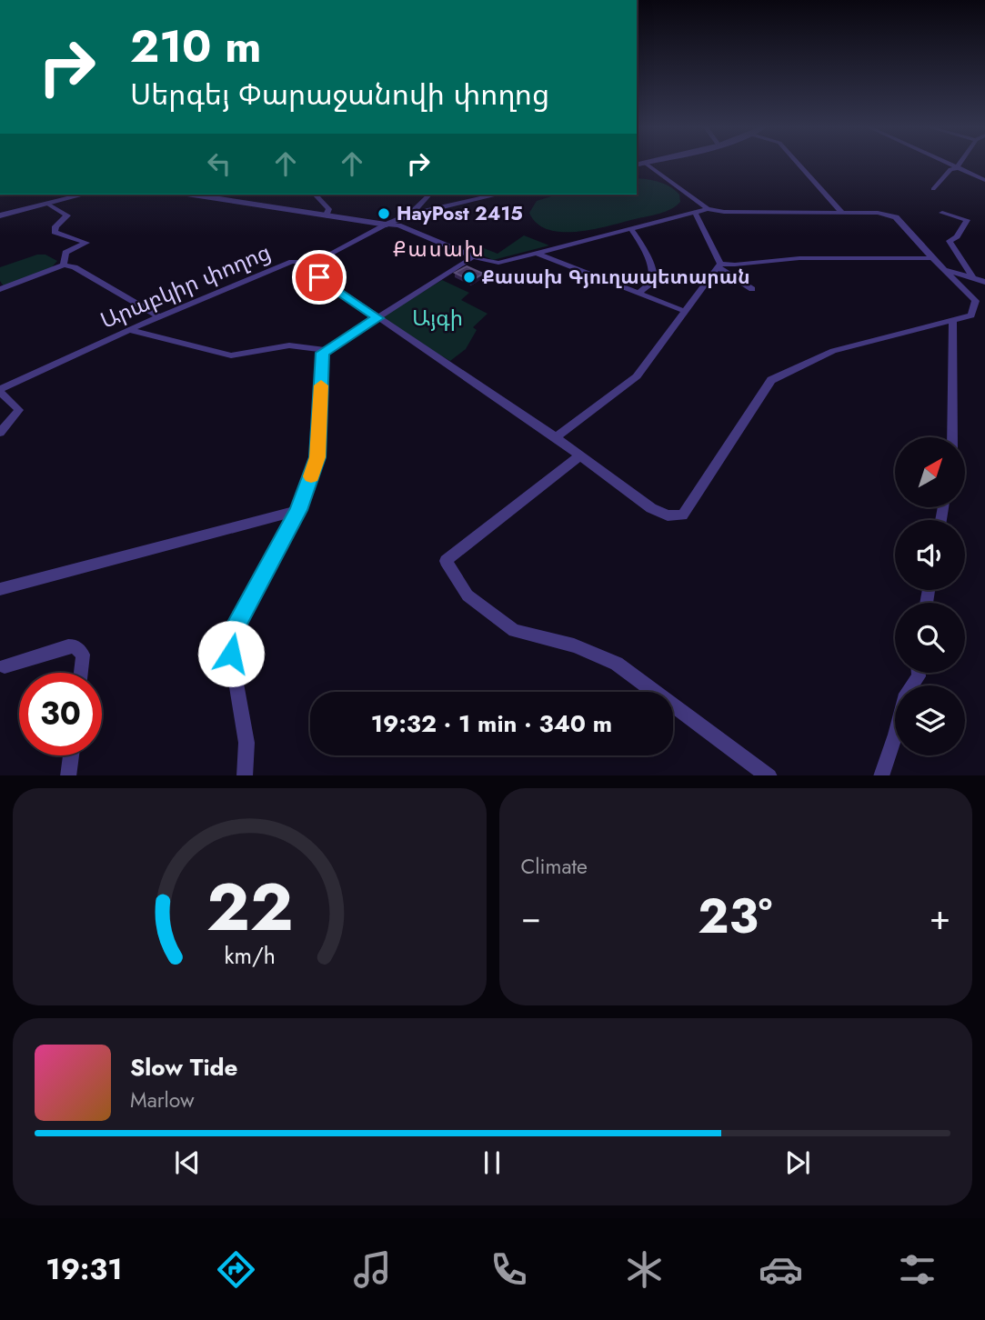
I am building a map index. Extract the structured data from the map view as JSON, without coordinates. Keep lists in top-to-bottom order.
{
  "streets": {
    "street": ["Արաբկիր փողոց"]
  },
  "districts": ["Քասախ"],
  "parks": ["Այգի"],
  "places": ["HayPost 2415", "Քասախ Գյուղապետարան"],
  "north": "top right",
  "page": {
    "turn": ["210 m", "Սերգեյ Փարաջանովի փողոց"],
    "limit": "30",
    "trip": "19:32 · 1 min · 340 m",
    "tile": "Climate",
    "heat": ["−", "23°", "+"],
    "song": ["Slow Tide", "Marlow"],
    "tabs": "19:31",
    "gauge": ["22", "km/h"]
  }
}
